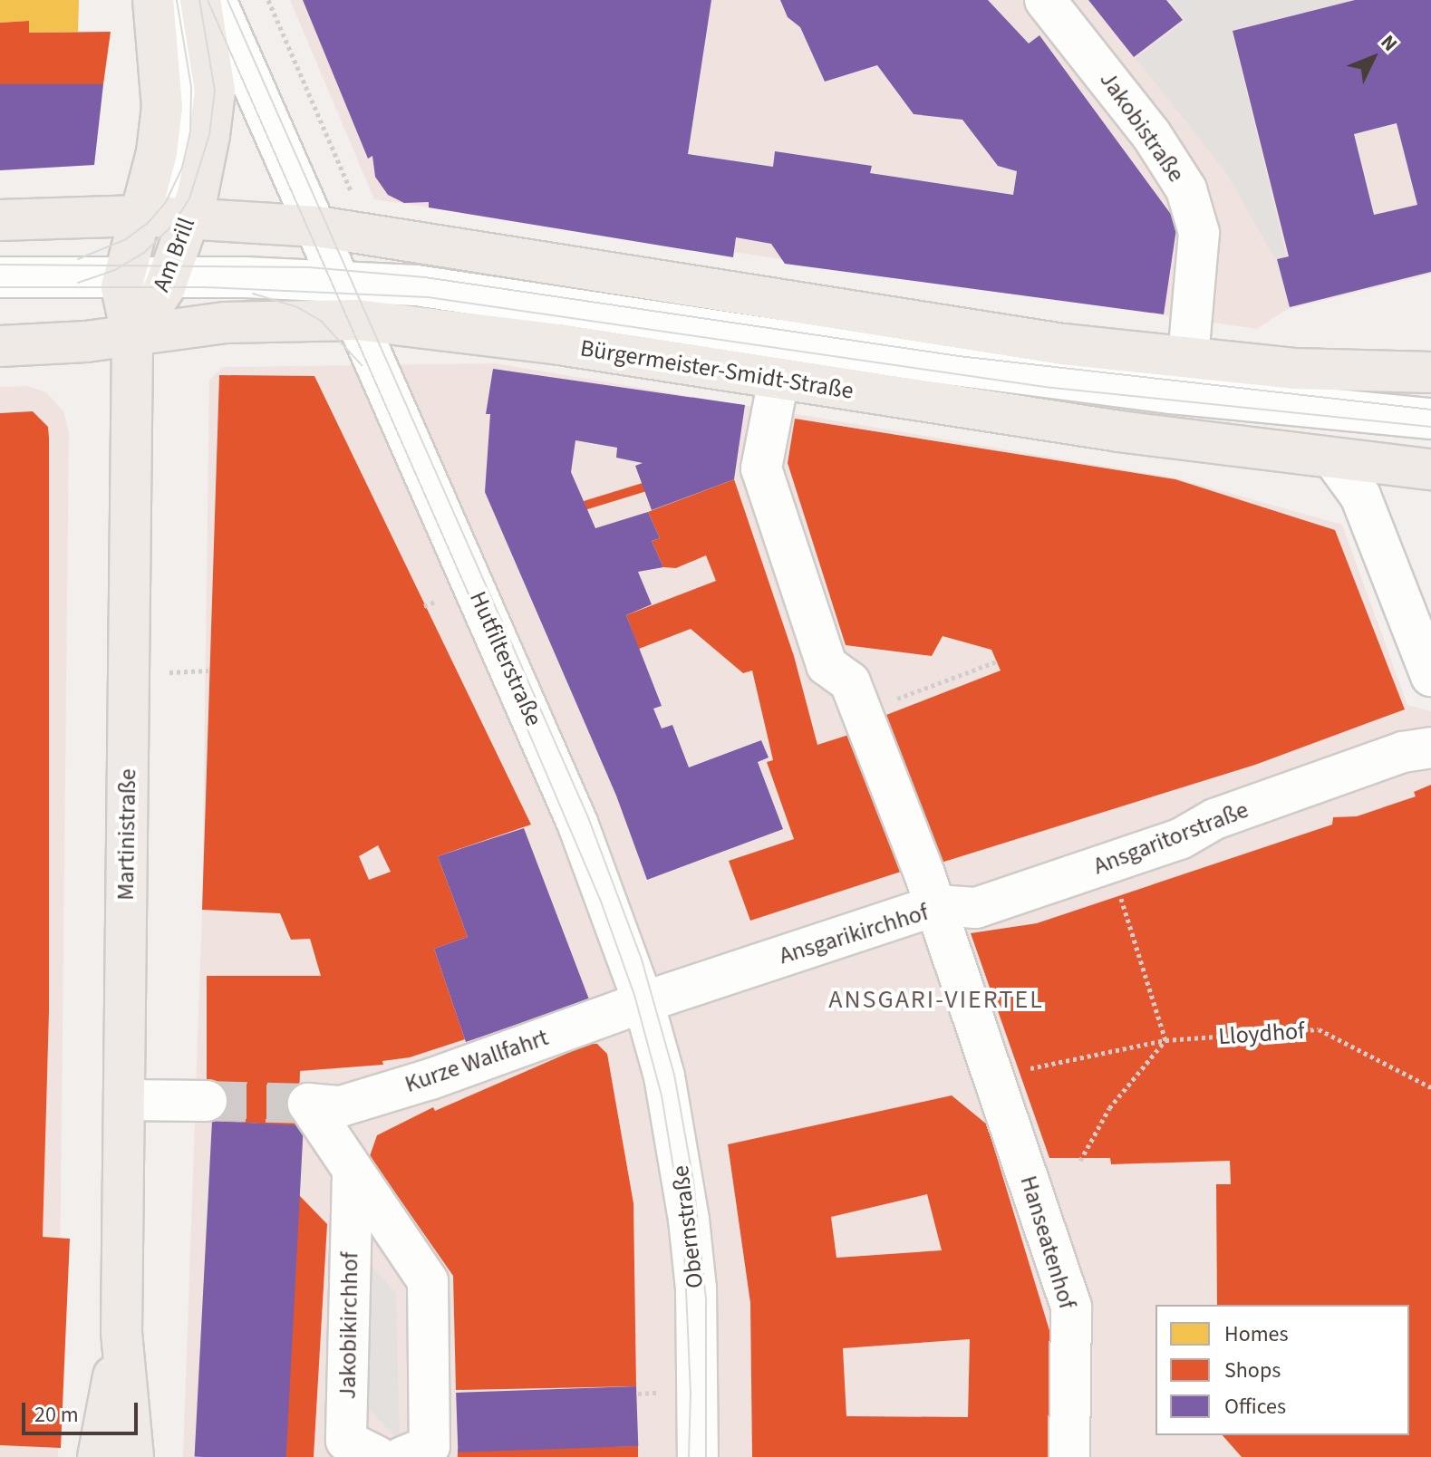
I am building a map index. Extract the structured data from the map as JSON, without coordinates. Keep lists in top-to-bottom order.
{
  "streets": {
    "main road": ["Am Brill", "Bürgermeister-Smidt-Straße", "Martinistraße"],
    "street": [
      "Jakobistraße",
      "Hutfilterstraße",
      "Ansgaritorstraße",
      "Ansgarikirchhof",
      "Kurze Wallfahrt",
      "Obernstraße",
      "Hanseatenhof",
      "Jakobikirchhof"
    ],
    "path": ["Lloydhof"]
  },
  "crossings": [
    ["Am Brill", "Bürgermeister-Smidt-Straße"],
    ["Am Brill", "Martinistraße"],
    ["Bürgermeister-Smidt-Straße", "Hutfilterstraße"],
    ["Bürgermeister-Smidt-Straße", "Martinistraße"],
    ["Hutfilterstraße", "Ansgarikirchhof"],
    ["Hutfilterstraße", "Kurze Wallfahrt"],
    ["Hutfilterstraße", "Obernstraße"],
    ["Ansgaritorstraße", "Ansgarikirchhof"],
    ["Ansgarikirchhof", "Kurze Wallfahrt"],
    ["Ansgarikirchhof", "Obernstraße"],
    ["Ansgarikirchhof", "Hanseatenhof"],
    ["Kurze Wallfahrt", "Obernstraße"],
    ["Kurze Wallfahrt", "Jakobikirchhof"]
  ],
  "districts": ["ANSGARI-VIERTEL"],
  "legend": ["Homes", "Shops", "Offices"],
  "scale_bar": "20 m",
  "north": "top right"
}
